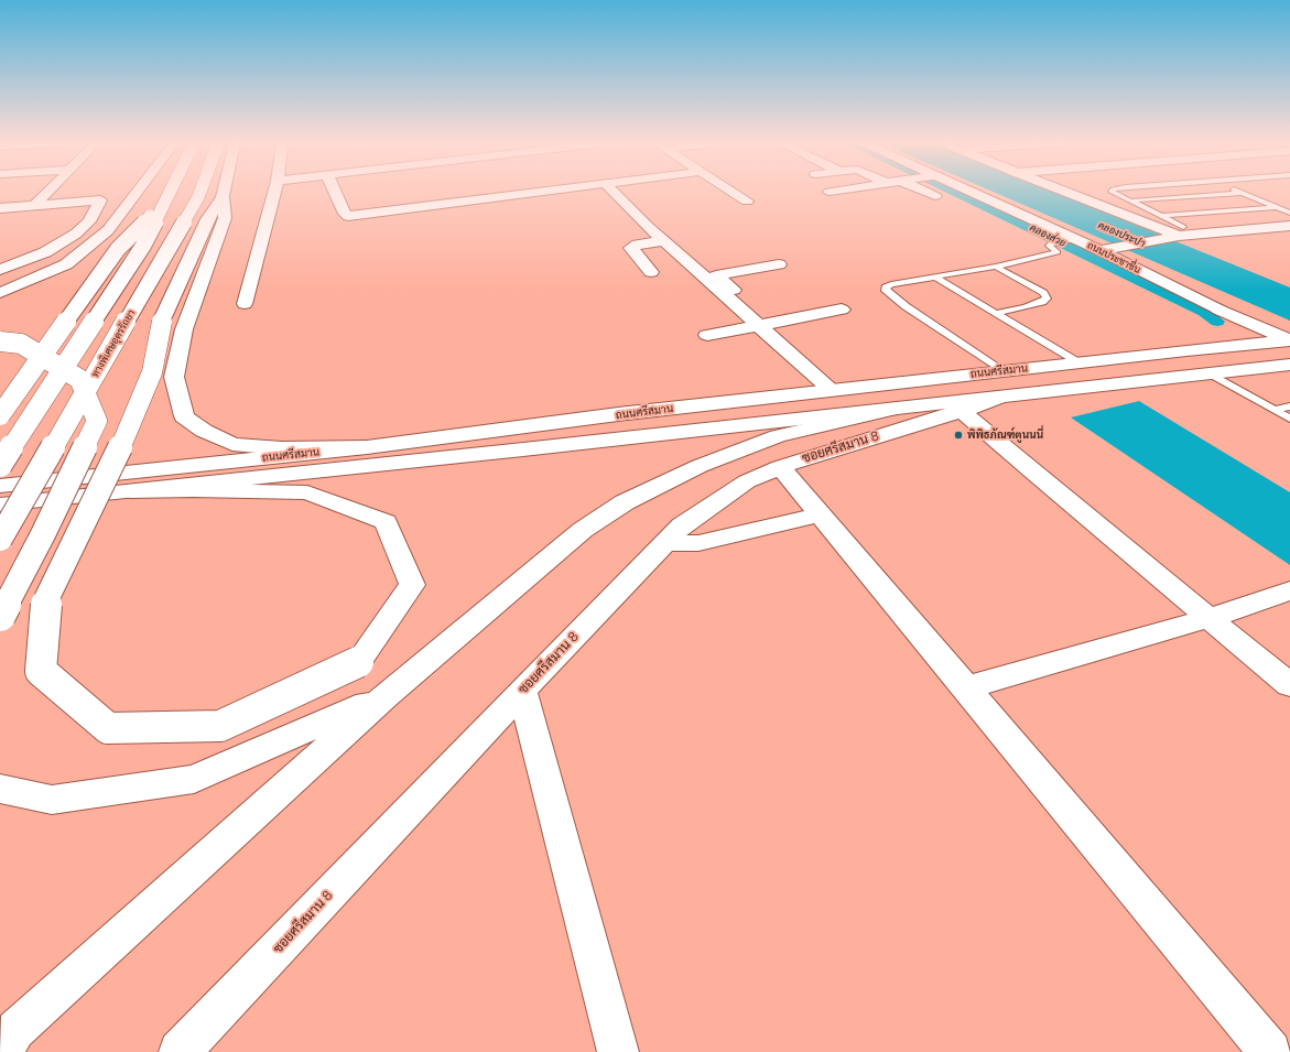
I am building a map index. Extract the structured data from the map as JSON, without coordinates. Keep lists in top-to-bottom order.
{
  "streets": {
    "main road": [
      "ถนนประชาชื่น",
      "ทางพิเศษอุดรรัถยา",
      "ถนนศรีสมาน",
      "ซอยศรีสมาน 8"
    ]
  },
  "crossings": [
    ["ถนนศรีสมาน", "ซอยศรีสมาน 8"]
  ],
  "water": ["คลองประปา", "คลองส่วย"],
  "places": ["พิพิธภัณฑ์ตูนนนี่"]
}
